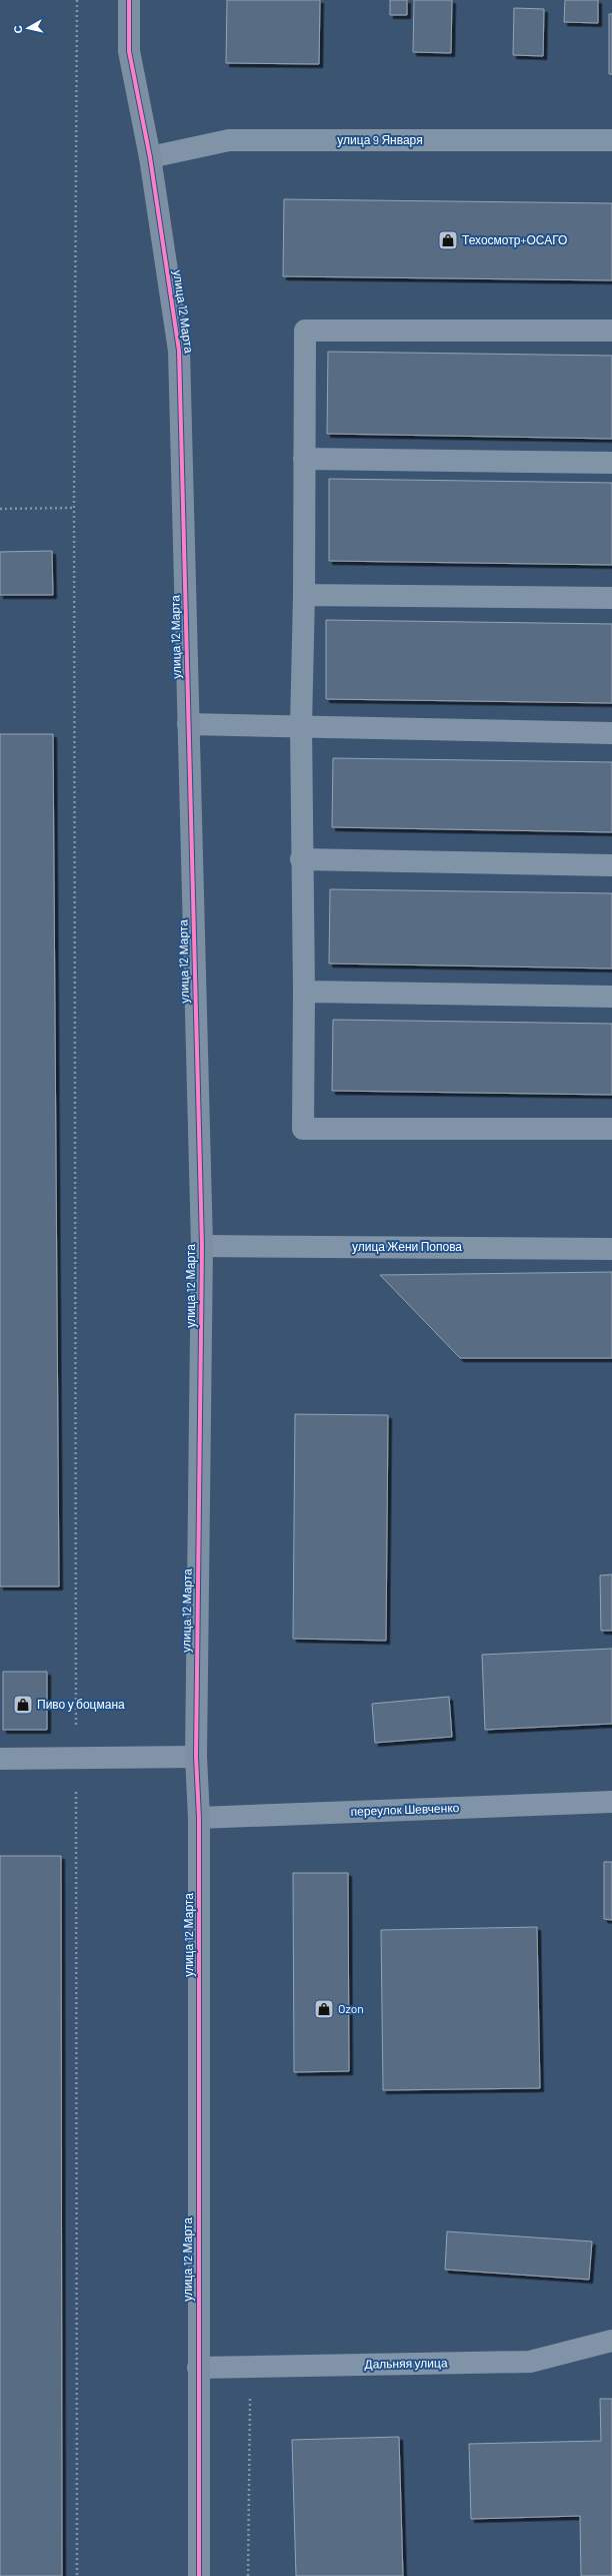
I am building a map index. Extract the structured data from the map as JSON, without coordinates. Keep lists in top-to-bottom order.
{
  "streets": {
    "street": [
      "улица 9 Января",
      "улица 12 Марта",
      "улица Жени Попова",
      "переулок Шевченко",
      "Дальняя улица"
    ]
  },
  "crossings": [
    ["улица 9 Января", "улица 12 Марта"],
    ["улица 12 Марта", "улица Жени Попова"],
    ["улица 12 Марта", "переулок Шевченко"],
    ["улица 12 Марта", "Дальняя улица"]
  ],
  "places": {
    "shop": ["Техосмотр+ОСАГО", "Пиво у боцмана", "Ozon"]
  },
  "north": "left"
}
